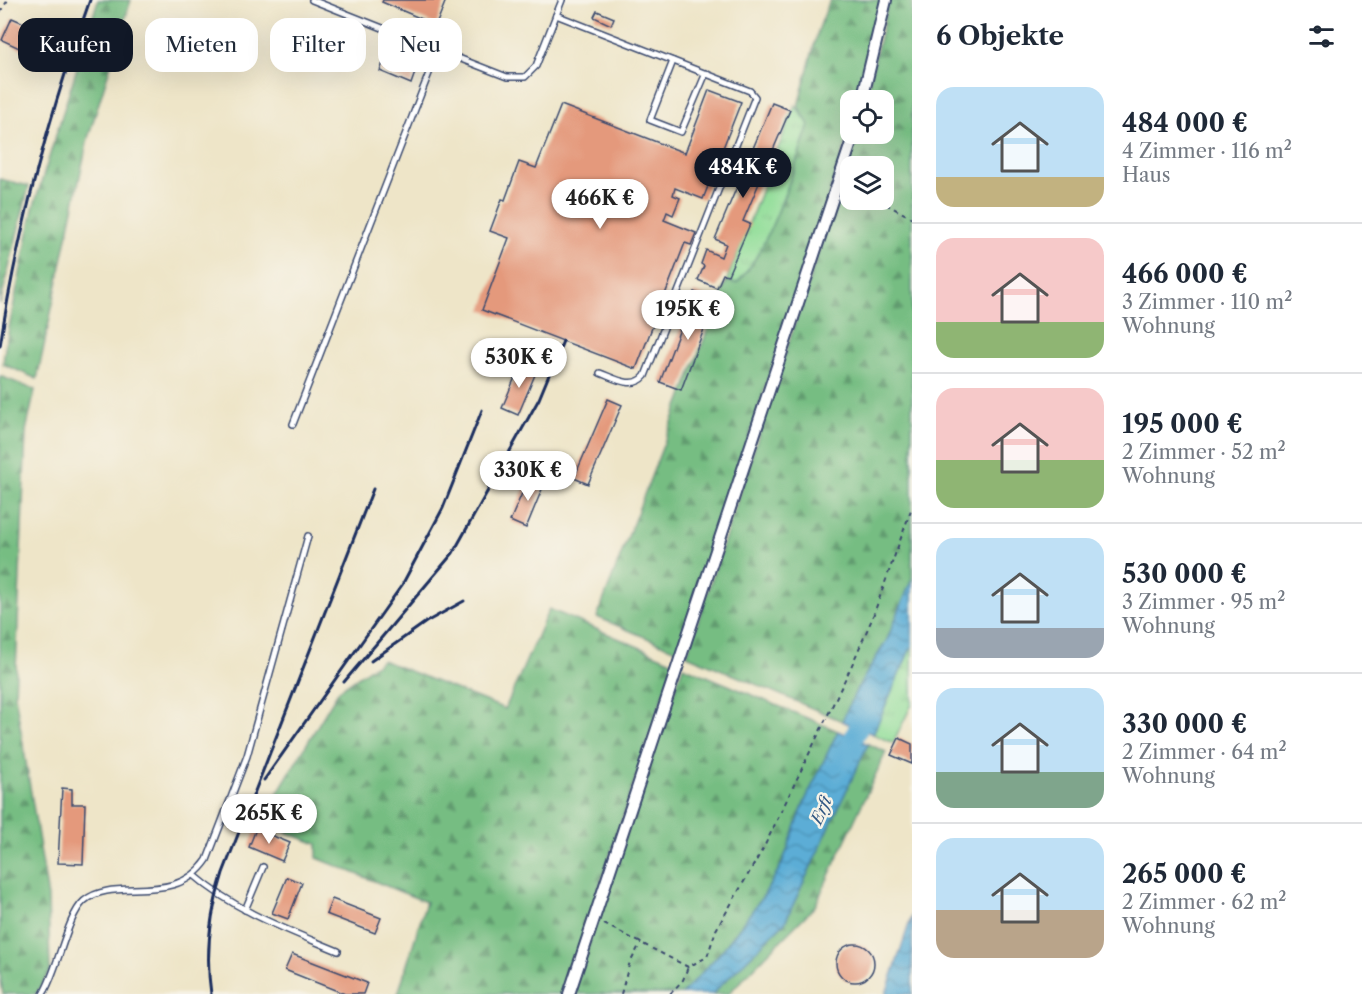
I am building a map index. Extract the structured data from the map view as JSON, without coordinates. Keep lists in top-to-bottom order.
{
  "water": ["Erft"],
  "page": {
    "heading": "6 Objekte",
    "chip": [
      "Kaufen",
      "Mieten",
      "Filter",
      "Neu"
    ],
    "list": [
      {
        "name": "484 000 €",
        "note": "4 Zimmer · 116 m² · Haus"
      },
      {
        "name": "466 000 €",
        "note": "3 Zimmer · 110 m² · Wohnung"
      },
      {
        "name": "195 000 €",
        "note": "2 Zimmer · 52 m² · Wohnung"
      },
      {
        "name": "530 000 €",
        "note": "3 Zimmer · 95 m² · Wohnung"
      },
      {
        "name": "330 000 €",
        "note": "2 Zimmer · 64 m² · Wohnung"
      },
      {
        "name": "265 000 €",
        "note": "2 Zimmer · 62 m² · Wohnung"
      }
    ],
    "price": [
      "484K €",
      "466K €",
      "195K €",
      "530K €",
      "330K €",
      "265K €"
    ]
  }
}
